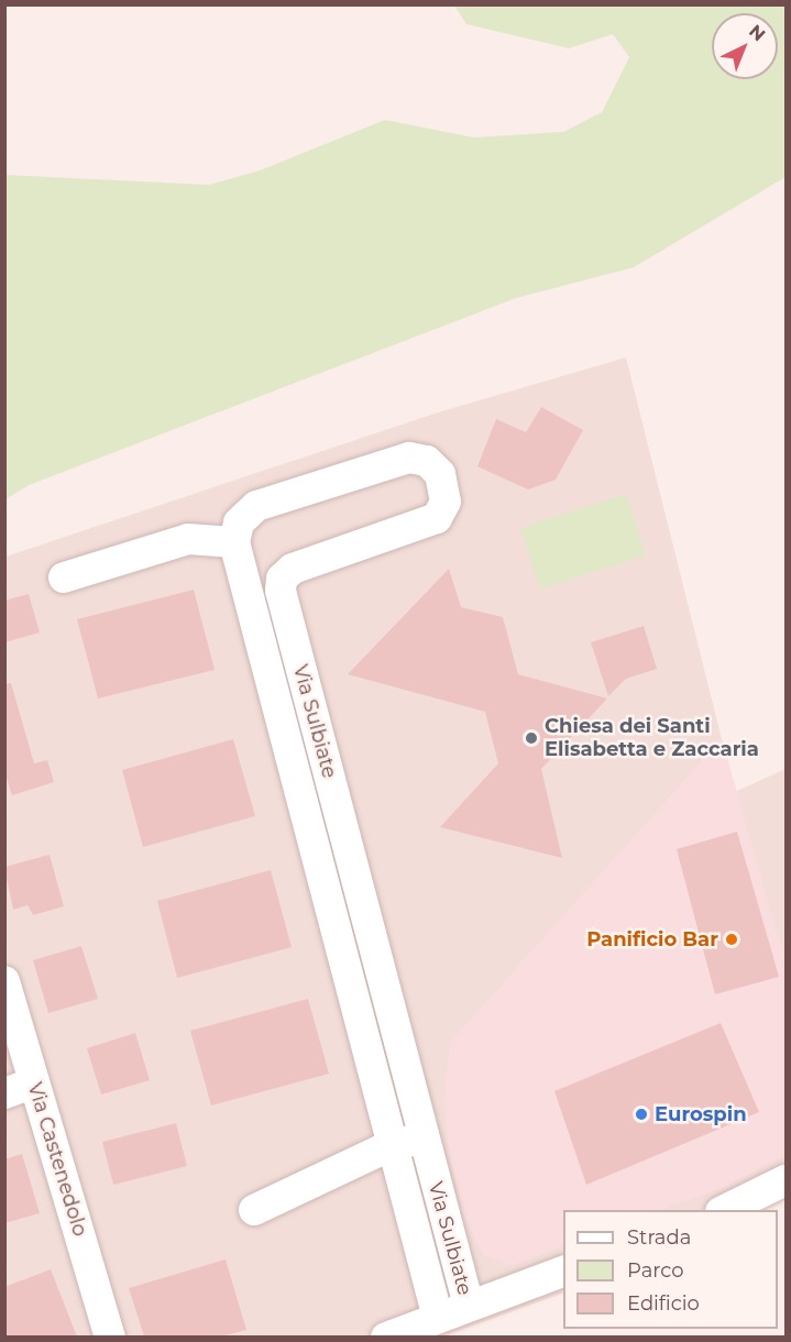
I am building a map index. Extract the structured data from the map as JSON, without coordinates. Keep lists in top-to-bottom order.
{
  "streets": {
    "street": ["Via Sulbiate", "Via Castenedolo"]
  },
  "places": ["Chiesa dei Santi Elisabetta e Zaccaria", "Panificio Bar", "Eurospin"],
  "legend": ["Strada", "Parco", "Edificio"],
  "north": "top right"
}
